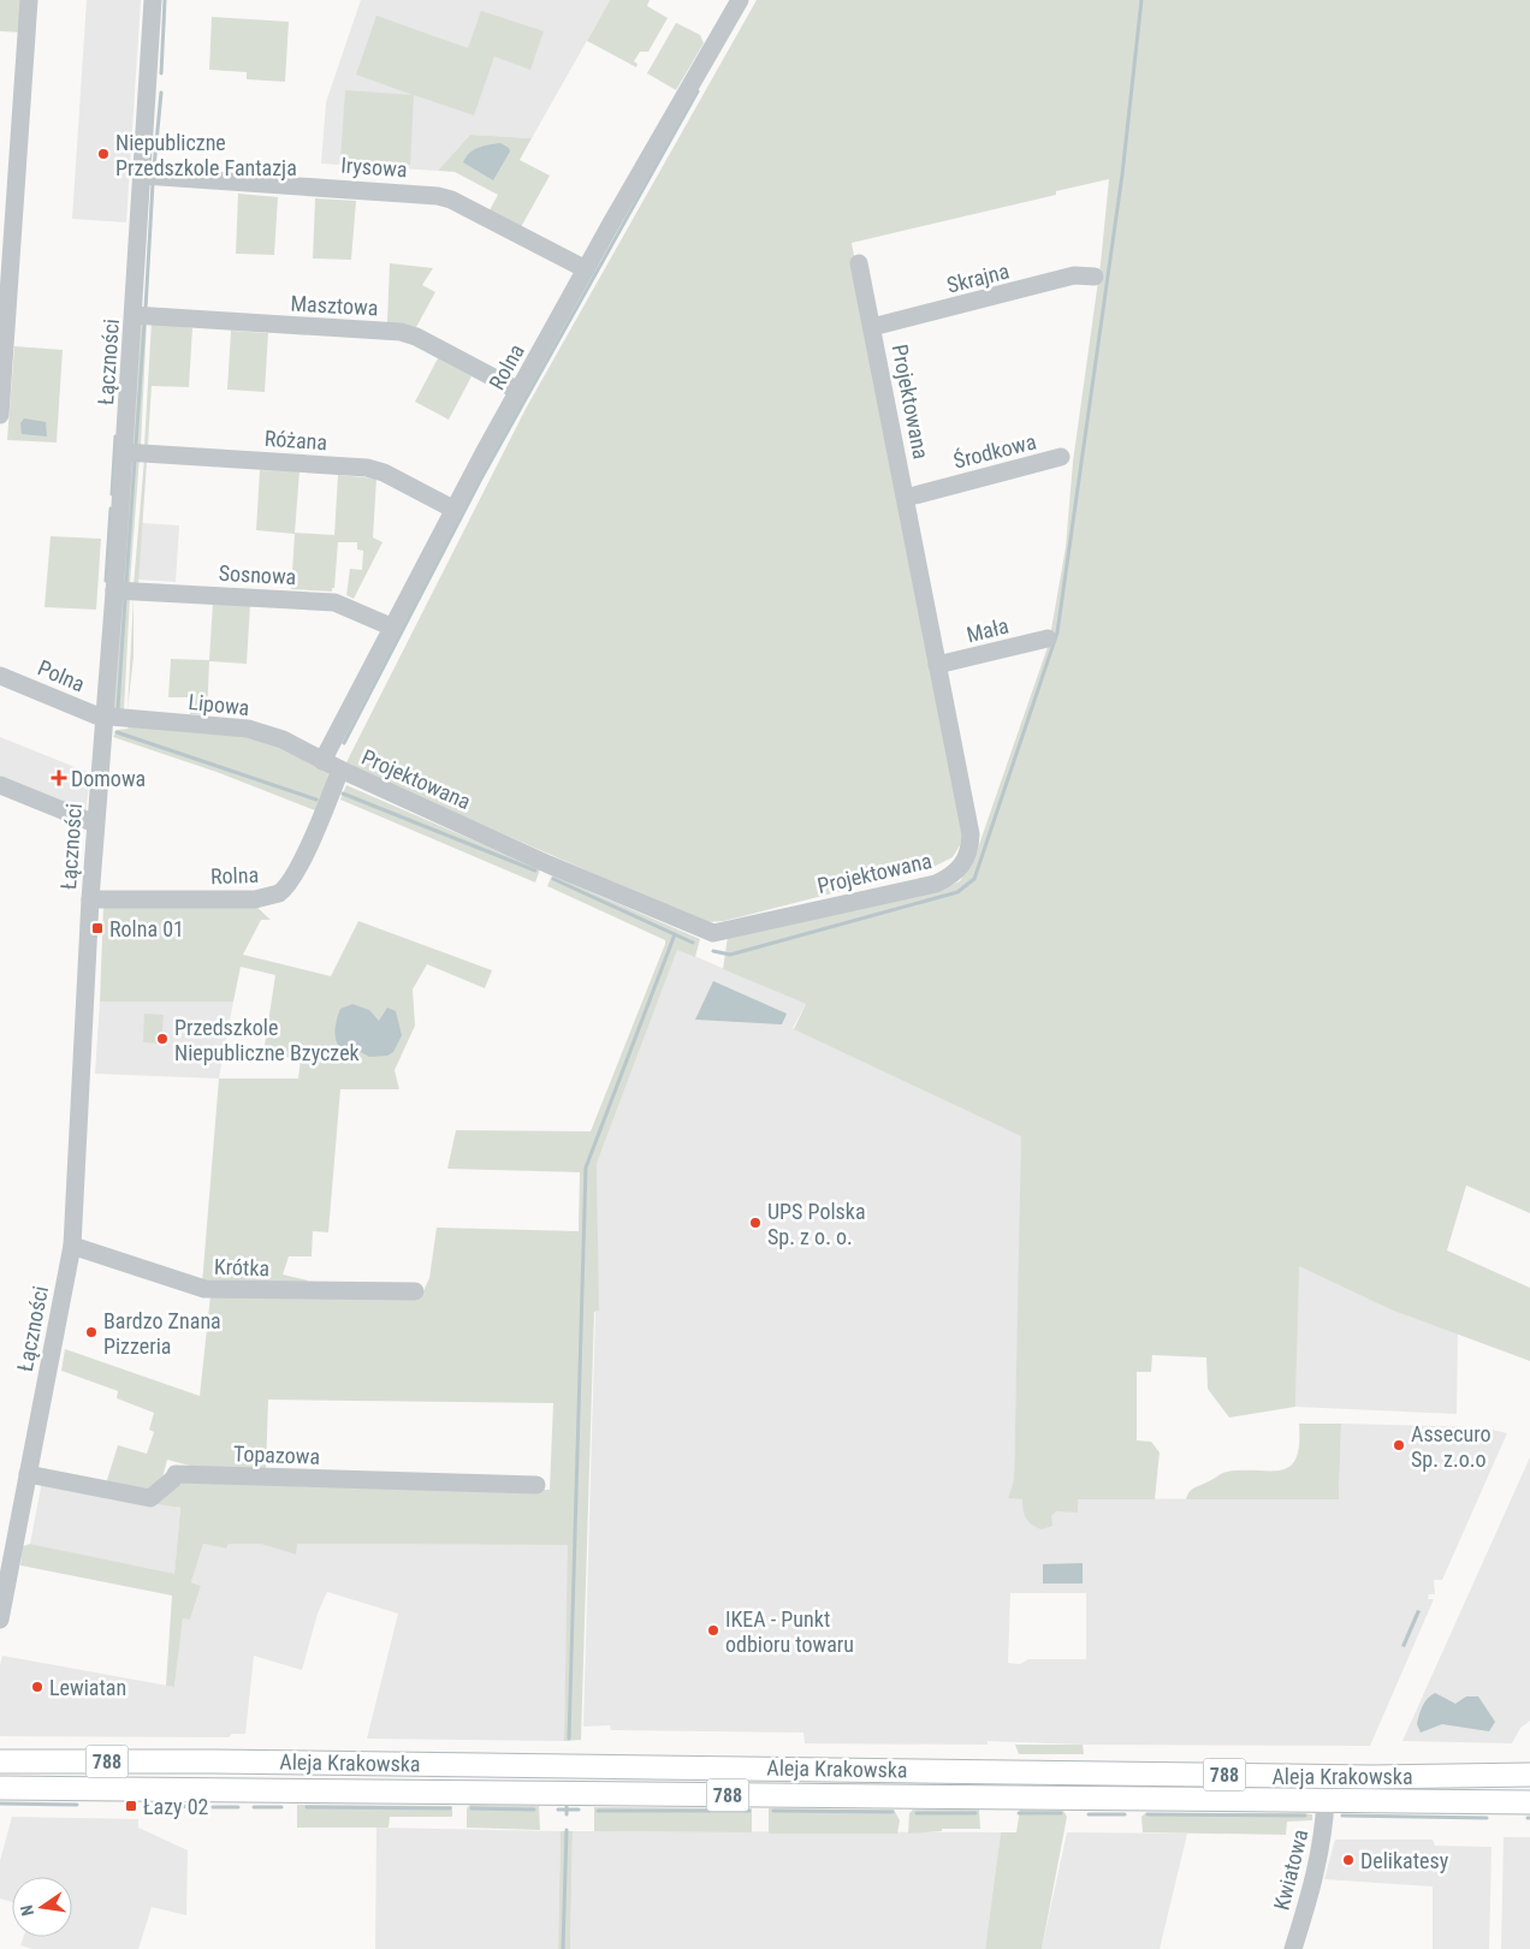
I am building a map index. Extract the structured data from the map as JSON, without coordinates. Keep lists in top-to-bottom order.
{
  "streets": {
    "main road": ["788", "Aleja Krakowska"],
    "street": [
      "Irysowa",
      "Skrajna",
      "Masztowa",
      "Łączności",
      "Rolna",
      "Projektowana",
      "Różana",
      "Środkowa",
      "Sosnowa",
      "Mała",
      "Polna",
      "Lipowa",
      "Krótka",
      "Topazowa",
      "Kwiatowa"
    ]
  },
  "crossings": [
    ["Irysowa", "Łączności"],
    ["Irysowa", "Rolna"],
    ["Skrajna", "Projektowana"],
    ["Masztowa", "Łączności"],
    ["Masztowa", "Rolna"],
    ["Łączności", "Rolna"],
    ["Łączności", "Różana"],
    ["Łączności", "Sosnowa"],
    ["Łączności", "Polna"],
    ["Łączności", "Lipowa"],
    ["Łączności", "Krótka"],
    ["Łączności", "Topazowa"],
    ["Rolna", "Projektowana"],
    ["Rolna", "Różana"],
    ["Rolna", "Sosnowa"],
    ["Rolna", "Lipowa"],
    ["Projektowana", "Środkowa"],
    ["Projektowana", "Mała"],
    ["Projektowana", "Lipowa"],
    ["Polna", "Lipowa"],
    ["Aleja Krakowska", "Kwiatowa"]
  ],
  "places": {
    "other": [
      "Niepubliczne Przedszkole Fantazja",
      "Przedszkole Niepubliczne Bzyczek",
      "UPS Polska Sp. z o. o.",
      "Bardzo Znana Pizzeria",
      "Assecuro Sp. z.o.o",
      "IKEA - Punkt odbioru towaru",
      "Lewiatan",
      "Delikatesy"
    ],
    "health": ["Domowa"],
    "transit": ["Rolna 01", "Łazy 02"]
  },
  "north": "left"
}
